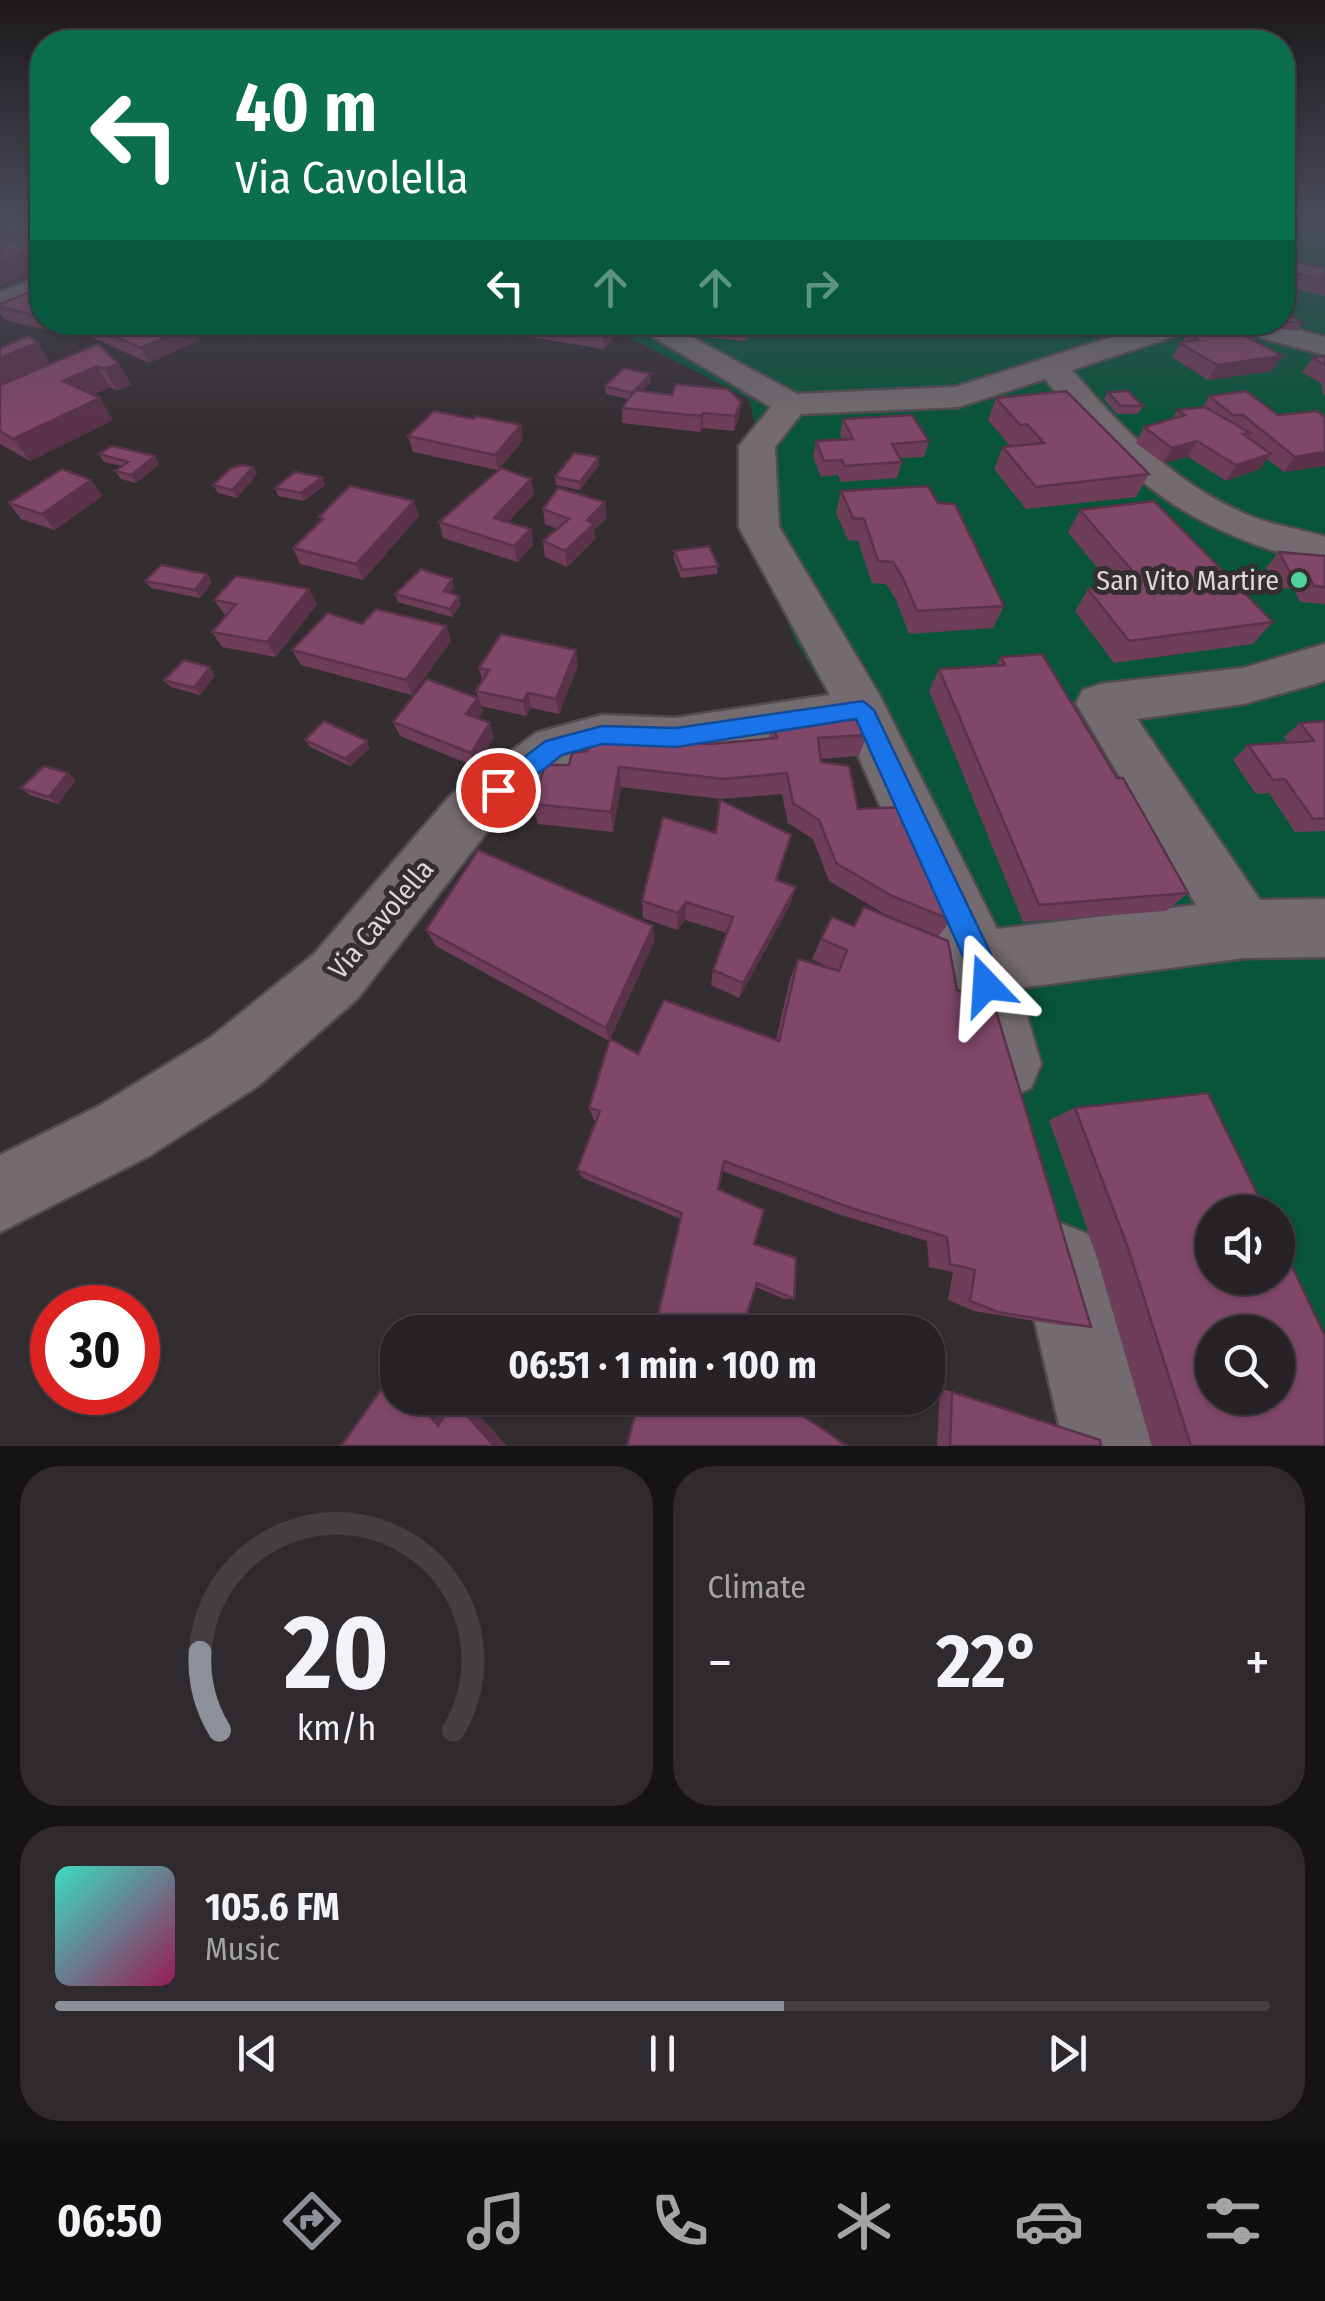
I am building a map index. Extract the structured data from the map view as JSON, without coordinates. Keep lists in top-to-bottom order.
{
  "streets": {
    "street": ["Via Cavolella"]
  },
  "places": ["San Vito Martire"],
  "page": {
    "turn": ["40 m", "Via Cavolella"],
    "limit": "30",
    "trip": "06:51 · 1 min · 100 m",
    "tile": "Climate",
    "heat": ["−", "22°", "+"],
    "song": ["105.6 FM", "Music"],
    "tabs": "06:50",
    "gauge": ["20", "km/h"]
  }
}
